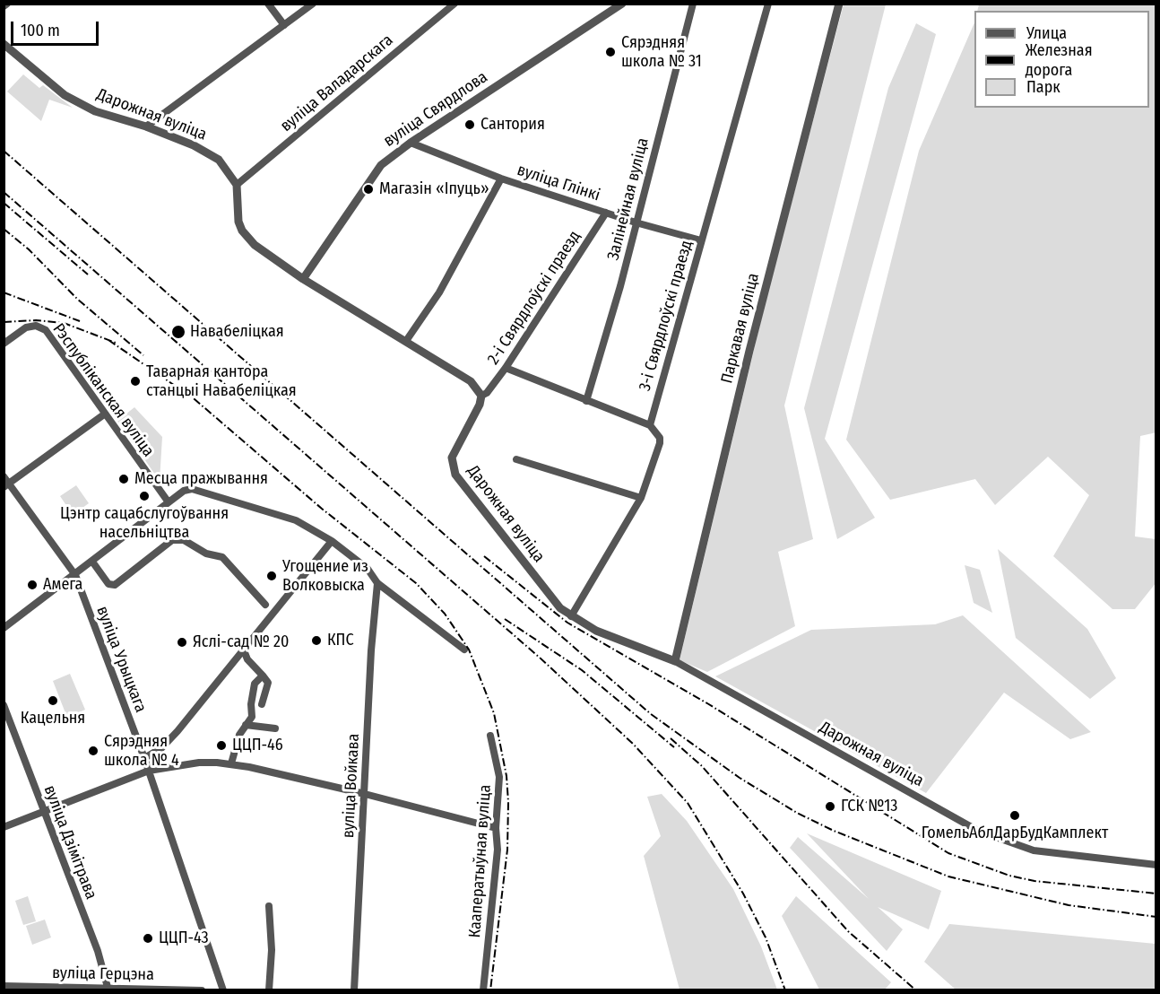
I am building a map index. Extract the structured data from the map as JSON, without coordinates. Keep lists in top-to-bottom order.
{
  "streets": {
    "street": [
      "вуліца Валадарскага",
      "вуліца Свярдлова",
      "Дарожная вуліца",
      "вуліца Глінкі",
      "Залінейная вуліца",
      "2-і Свярдлоўскі праезд",
      "3-і Свярдлоўскі праезд",
      "Паркавая вуліца",
      "Рэспубліканская вуліца",
      "вуліца Урыцкага",
      "вуліца Войкава",
      "вуліца Дзімітрава",
      "Кааператыўная вуліца",
      "вуліца Герцэна"
    ]
  },
  "crossings": [
    ["вуліца Валадарскага", "Дарожная вуліца"],
    ["вуліца Свярдлова", "вуліца Глінкі"],
    ["Дарожная вуліца", "2-і Свярдлоўскі праезд"],
    ["Дарожная вуліца", "Паркавая вуліца"],
    ["вуліца Глінкі", "Залінейная вуліца"],
    ["вуліца Глінкі", "2-і Свярдлоўскі праезд"],
    ["вуліца Глінкі", "3-і Свярдлоўскі праезд"],
    ["вуліца Дзімітрава", "вуліца Герцэна"]
  ],
  "places": [
    "Сярэдняя школа № 31",
    "Сантория",
    "Магазін «Іпуць»",
    "Навабеліцкая",
    "Таварная кантора станцыі Навабеліцкая",
    "Месца пражывання",
    "Цэнтр сацабслугоўвання насельніцтва",
    "Угощение из Волковыска",
    "Амега",
    "КПС",
    "Яслі-сад № 20",
    "Кацельня",
    "ЦЦП-46",
    "Сярэдняя школа № 4",
    "ГСК №13",
    "ГомельАблДарБудКамплект",
    "ЦЦП-43"
  ],
  "legend": ["Улица", "Железная дорога", "Парк"],
  "scale_bar": "100 m"
}
